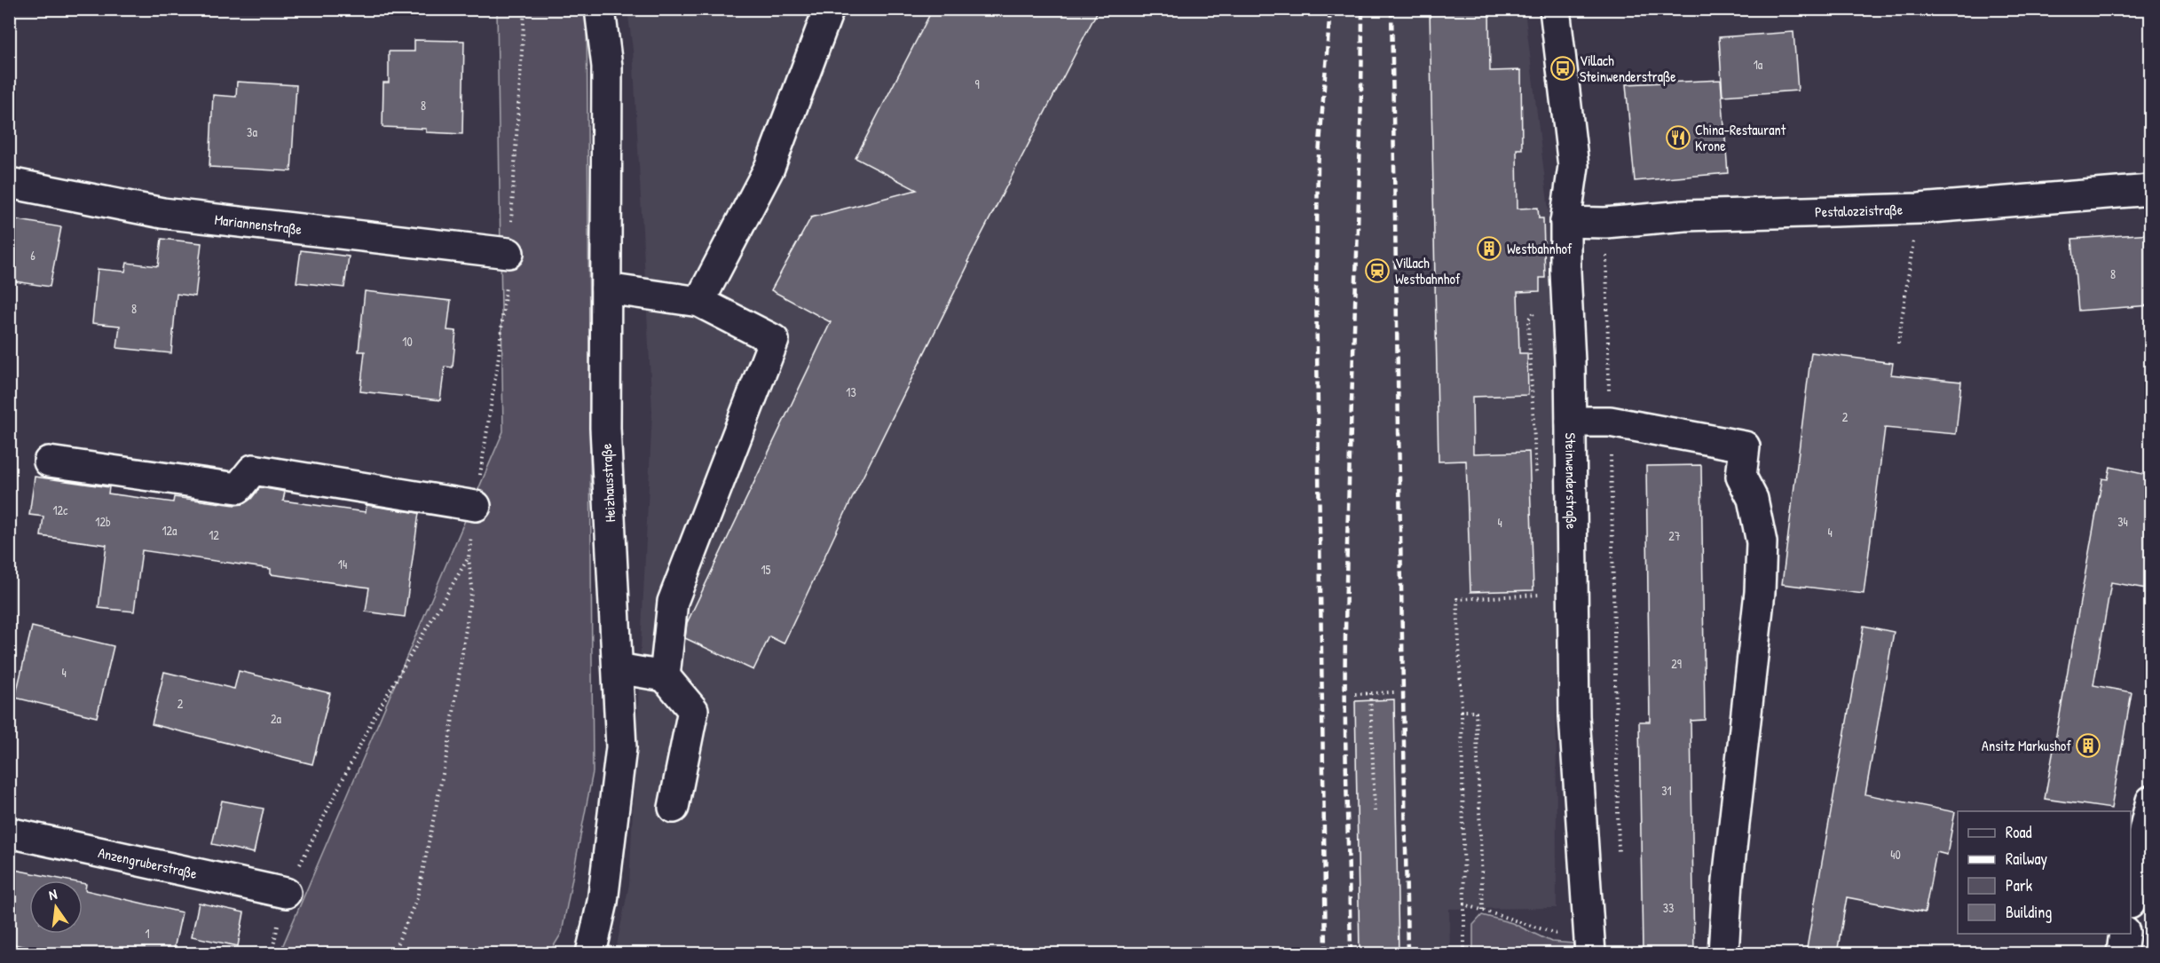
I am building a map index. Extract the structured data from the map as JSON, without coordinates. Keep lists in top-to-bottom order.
{
  "streets": {
    "street": [
      "Pestalozzistraße",
      "Mariannenstraße",
      "Steinwenderstraße",
      "Heizhausstraße",
      "Anzengruberstraße"
    ]
  },
  "crossings": [
    ["Pestalozzistraße", "Steinwenderstraße"]
  ],
  "places": {
    "bus stop": ["Villach Steinwenderstraße"],
    "restaurant": ["China-Restaurant Krone"],
    "building": ["Westbahnhof", "Ansitz Markushof"],
    "station": ["Villach Westbahnhof"]
  },
  "house_numbers": [
    "1a",
    "9",
    "8",
    "3a",
    "6",
    "8",
    "8",
    "10",
    "13",
    "2",
    "12c",
    "12b",
    "34",
    "4",
    "12a",
    "4",
    "12",
    "27",
    "14",
    "15",
    "29",
    "4",
    "2",
    "2a",
    "31",
    "40",
    "33",
    "1"
  ],
  "legend": [
    "Road",
    "Railway",
    "Park",
    "Building"
  ],
  "north": "top"
}
